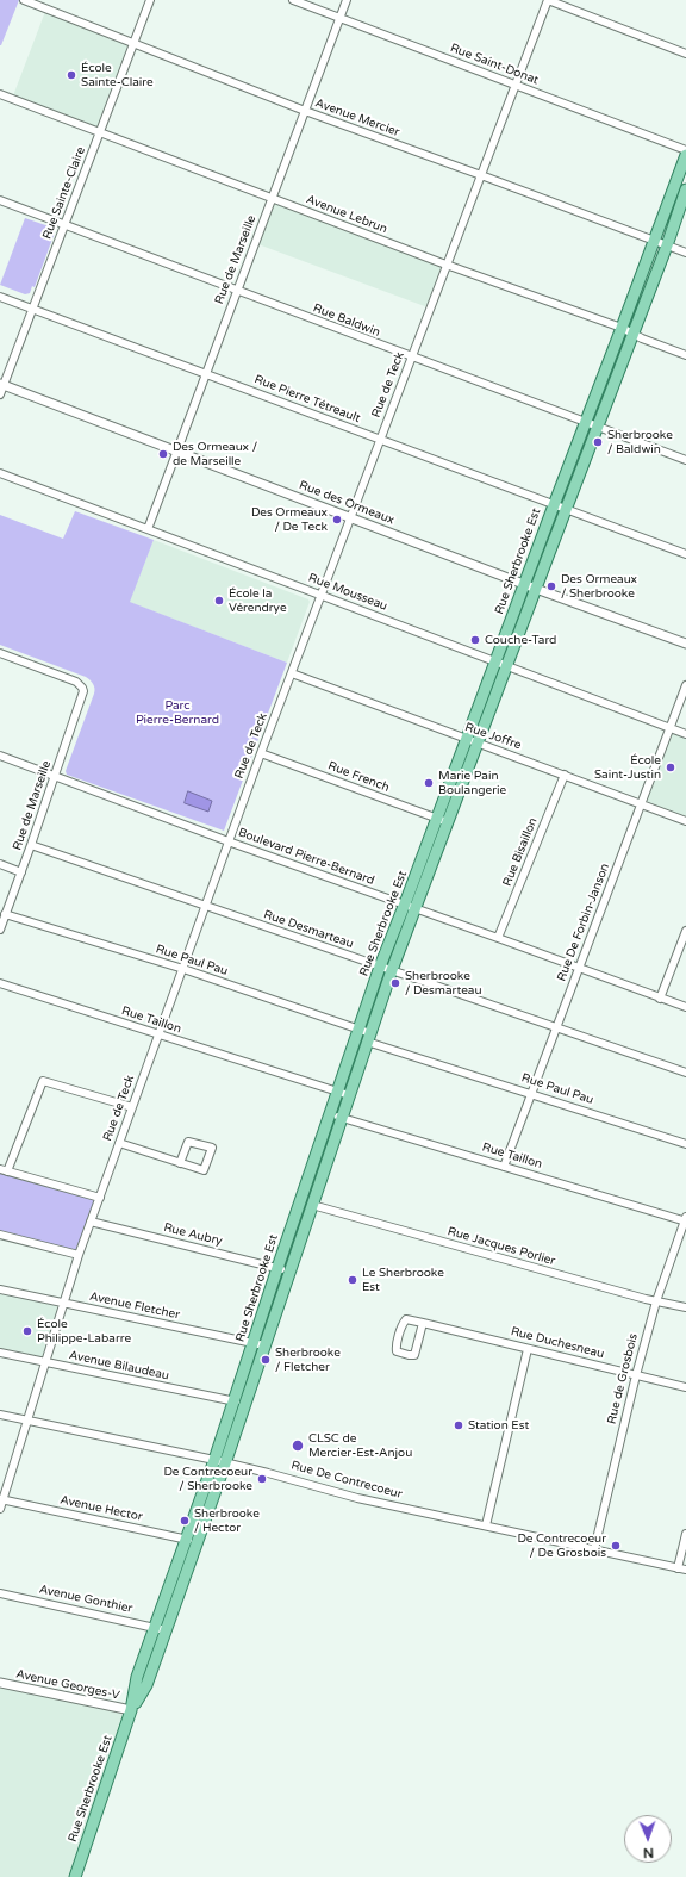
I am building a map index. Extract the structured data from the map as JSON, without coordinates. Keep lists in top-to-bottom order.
{
  "streets": {
    "main road": ["Rue Sherbrooke Est"],
    "street": [
      "Rue Saint-Donat",
      "Avenue Mercier",
      "Rue Sainte-Claire",
      "Avenue Lebrun",
      "Rue de Marseille",
      "Rue Baldwin",
      "Rue de Teck",
      "Rue Pierre Tétreault",
      "Rue des Ormeaux",
      "Rue Mousseau",
      "Rue Joffre",
      "Rue French",
      "Rue Bisaillon",
      "Boulevard Pierre-Bernard",
      "Rue De Forbin-Janson",
      "Rue Desmarteau",
      "Rue Paul Pau",
      "Rue Taillon",
      "Rue Aubry",
      "Rue Jacques Porlier",
      "Avenue Fletcher",
      "Rue Duchesneau",
      "Avenue Bilaudeau",
      "Rue de Grosbois",
      "Rue De Contrecoeur",
      "Avenue Hector",
      "Avenue Gonthier",
      "Avenue Georges-V"
    ]
  },
  "crossings": [
    ["Rue Saint-Donat", "Rue de Marseille"],
    ["Rue Saint-Donat", "Rue de Teck"],
    ["Avenue Mercier", "Rue Sainte-Claire"],
    ["Avenue Mercier", "Rue de Marseille"],
    ["Avenue Mercier", "Rue de Teck"],
    ["Avenue Mercier", "Rue Sherbrooke Est"],
    ["Rue Sainte-Claire", "Avenue Lebrun"],
    ["Rue Sainte-Claire", "Rue Baldwin"],
    ["Rue Sainte-Claire", "Rue Pierre Tétreault"],
    ["Rue Sainte-Claire", "Rue des Ormeaux"],
    ["Avenue Lebrun", "Rue de Marseille"],
    ["Avenue Lebrun", "Rue de Teck"],
    ["Avenue Lebrun", "Rue Sherbrooke Est"],
    ["Rue de Marseille", "Rue Baldwin"],
    ["Rue de Marseille", "Rue Pierre Tétreault"],
    ["Rue de Marseille", "Rue des Ormeaux"],
    ["Rue de Marseille", "Rue Mousseau"],
    ["Rue de Marseille", "Boulevard Pierre-Bernard"],
    ["Rue de Marseille", "Rue Desmarteau"],
    ["Rue de Marseille", "Rue Paul Pau"],
    ["Rue Baldwin", "Rue de Teck"],
    ["Rue Baldwin", "Rue Sherbrooke Est"],
    ["Rue de Teck", "Rue Pierre Tétreault"],
    ["Rue de Teck", "Rue des Ormeaux"],
    ["Rue de Teck", "Rue Mousseau"],
    ["Rue de Teck", "Rue Joffre"],
    ["Rue de Teck", "Rue French"],
    ["Rue de Teck", "Boulevard Pierre-Bernard"],
    ["Rue de Teck", "Rue Desmarteau"],
    ["Rue de Teck", "Rue Paul Pau"],
    ["Rue de Teck", "Rue Taillon"],
    ["Rue de Teck", "Rue Aubry"],
    ["Rue de Teck", "Avenue Fletcher"],
    ["Rue de Teck", "Avenue Bilaudeau"],
    ["Rue de Teck", "Rue De Contrecoeur"],
    ["Rue de Teck", "Avenue Hector"],
    ["Rue Pierre Tétreault", "Rue Sherbrooke Est"],
    ["Rue des Ormeaux", "Rue Sherbrooke Est"],
    ["Rue Sherbrooke Est", "Rue Mousseau"],
    ["Rue Sherbrooke Est", "Rue Joffre"],
    ["Rue Sherbrooke Est", "Rue French"],
    ["Rue Sherbrooke Est", "Boulevard Pierre-Bernard"],
    ["Rue Sherbrooke Est", "Rue Desmarteau"],
    ["Rue Sherbrooke Est", "Rue Paul Pau"],
    ["Rue Sherbrooke Est", "Rue Taillon"],
    ["Rue Sherbrooke Est", "Rue Aubry"],
    ["Rue Sherbrooke Est", "Rue Jacques Porlier"],
    ["Rue Sherbrooke Est", "Avenue Fletcher"],
    ["Rue Sherbrooke Est", "Avenue Bilaudeau"],
    ["Rue Sherbrooke Est", "Rue De Contrecoeur"],
    ["Rue Sherbrooke Est", "Avenue Hector"],
    ["Rue Sherbrooke Est", "Avenue Gonthier"],
    ["Rue Sherbrooke Est", "Avenue Georges-V"],
    ["Rue Mousseau", "Rue De Forbin-Janson"],
    ["Rue Joffre", "Rue Bisaillon"],
    ["Rue Joffre", "Rue De Forbin-Janson"],
    ["Rue Bisaillon", "Boulevard Pierre-Bernard"],
    ["Boulevard Pierre-Bernard", "Rue De Forbin-Janson"],
    ["Rue De Forbin-Janson", "Rue Desmarteau"],
    ["Rue De Forbin-Janson", "Rue Paul Pau"],
    ["Rue De Forbin-Janson", "Rue Taillon"],
    ["Rue Taillon", "Rue de Grosbois"],
    ["Rue Jacques Porlier", "Rue de Grosbois"],
    ["Rue Duchesneau", "Rue de Grosbois"],
    ["Rue de Grosbois", "Rue De Contrecoeur"]
  ],
  "parks": ["Parc Pierre-Bernard"],
  "places": [
    "École Sainte-Claire",
    "Sherbrooke / Baldwin",
    "Des Ormeaux / de Marseille",
    "Des Ormeaux / De Teck",
    "Des Ormeaux / Sherbrooke",
    "École la Vérendrye",
    "Couche-Tard",
    "École Saint-Justin",
    "Marie Pain Boulangerie",
    "Sherbrooke / Desmarteau",
    "Le Sherbrooke Est",
    "École Philippe-Labarre",
    "Sherbrooke / Fletcher",
    "Station Est",
    "CLSC de Mercier-Est-Anjou",
    "De Contrecoeur / Sherbrooke",
    "Sherbrooke / Hector",
    "De Contrecoeur / De Grosbois"
  ],
  "north": "bottom"
}
